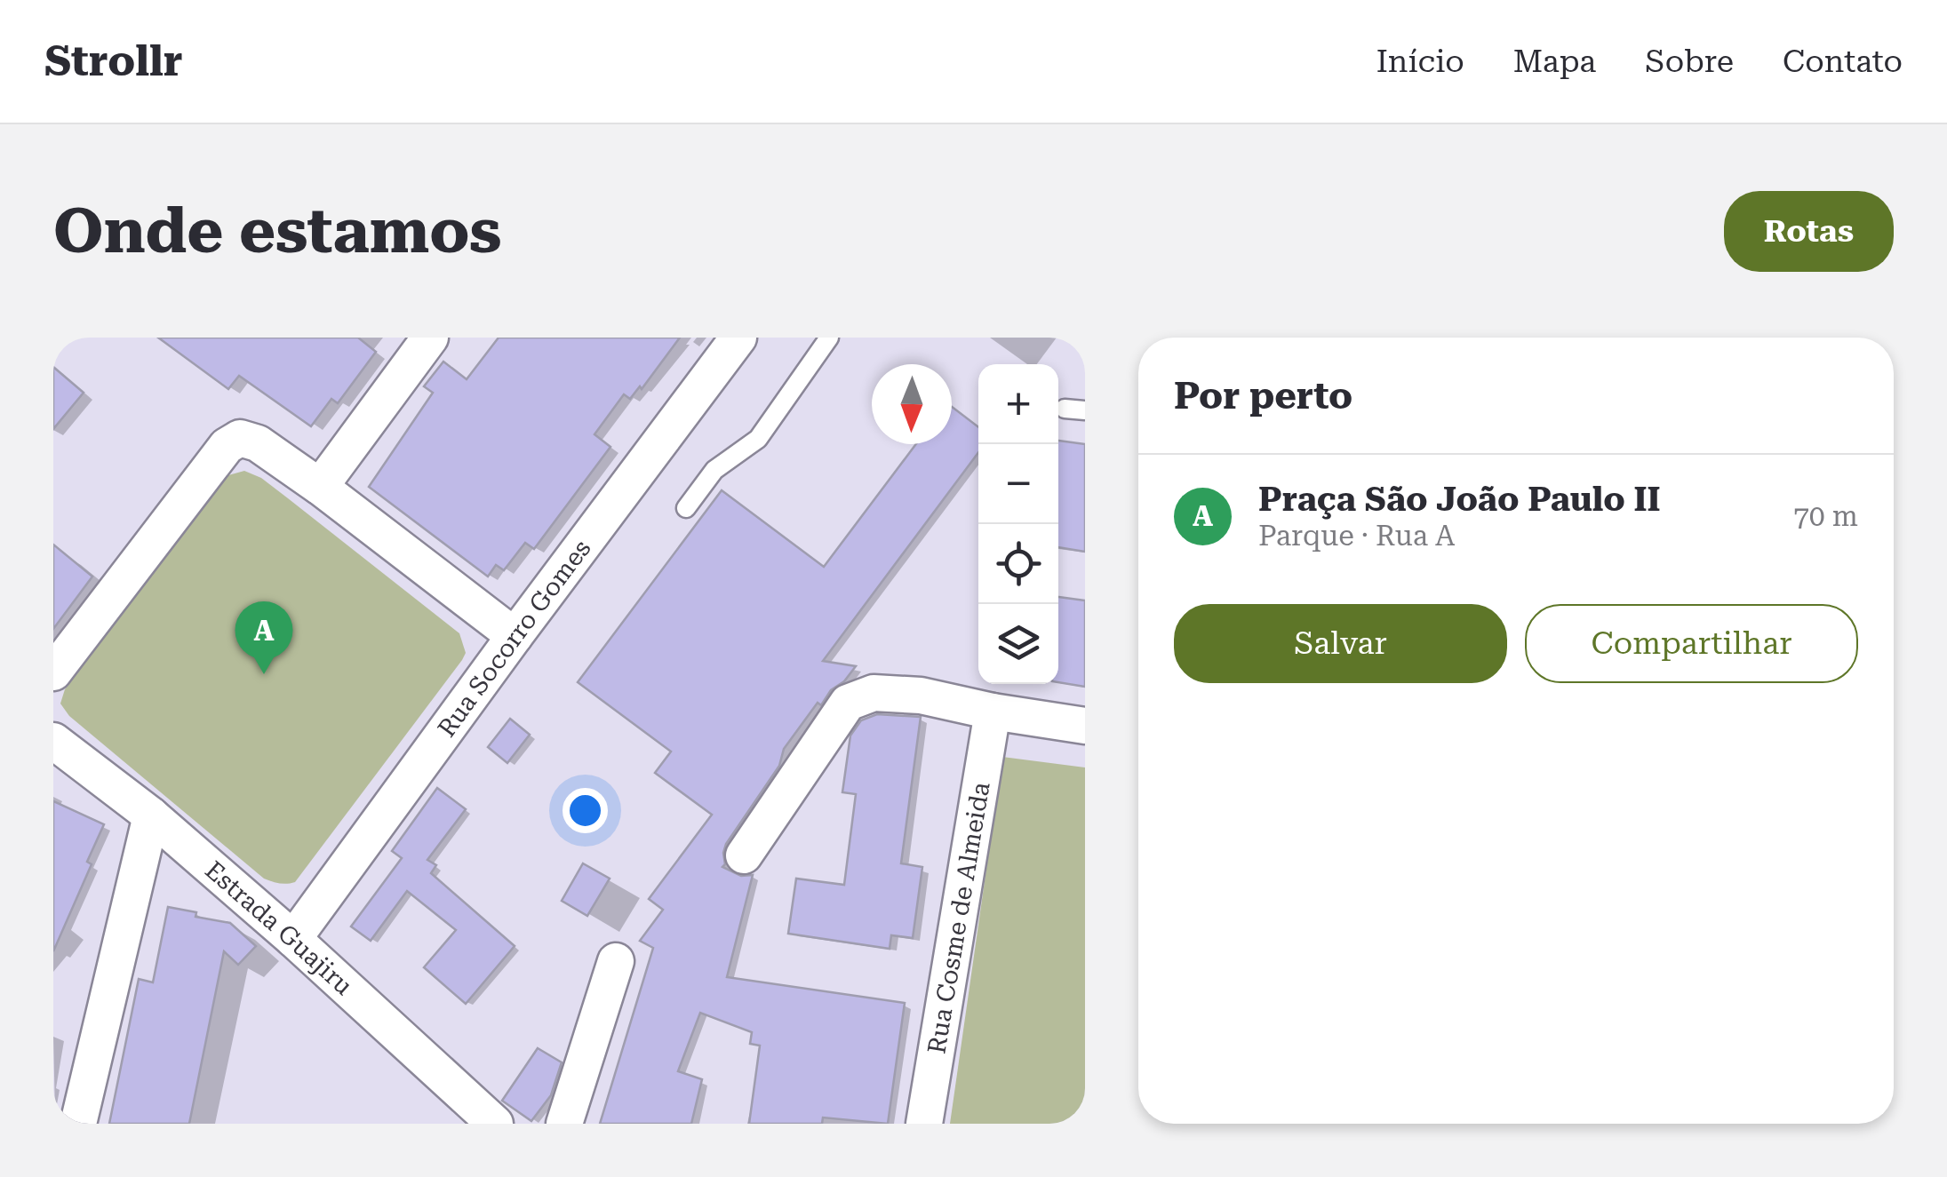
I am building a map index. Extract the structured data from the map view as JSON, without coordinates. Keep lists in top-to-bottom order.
{
  "streets": {
    "street": ["Rua Socorro Gomes", "Rua Cosme de Almeida", "Estrada Guajiru"]
  },
  "crossings": [
    ["Rua Socorro Gomes", "Estrada Guajiru"]
  ],
  "north": "bottom",
  "page": {
    "header": "Strollr",
    "nav": [
      "Início",
      "Mapa",
      "Sobre",
      "Contato"
    ],
    "buttons": [
      "Rotas",
      ["Salvar", "Compartilhar"]
    ],
    "title": "Onde estamos",
    "heading": "Por perto",
    "map_buttons": ["+", "−"],
    "list": [
      {
        "mark": "A",
        "name": "Praça São João Paulo II",
        "note": "Parque · Rua A",
        "value": "70 m"
      }
    ],
    "pins": "A"
  }
}
